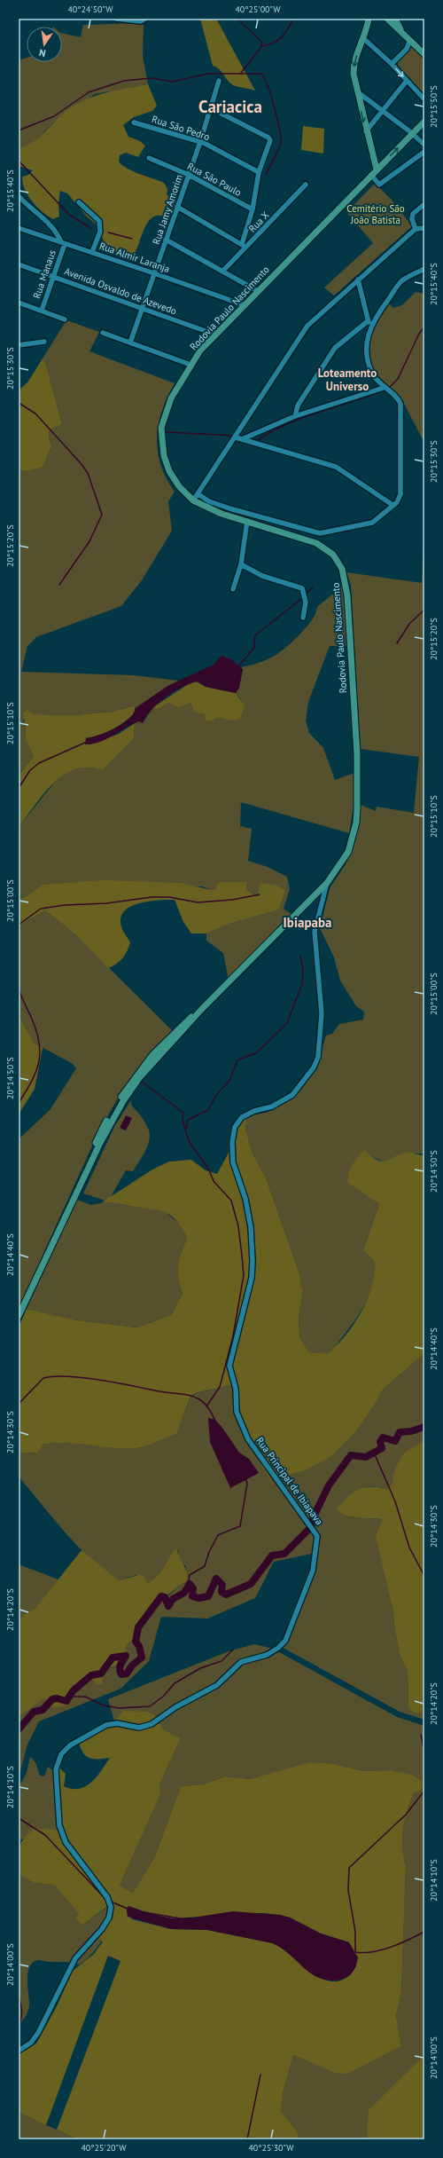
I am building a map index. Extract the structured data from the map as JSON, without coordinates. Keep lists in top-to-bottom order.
{
  "streets": {
    "main road": ["Rodovia Paulo Nascimento"],
    "street": [
      "Rua São Pedro",
      "Rua São Paulo",
      "Rua Jamy Amorim",
      "Rua X",
      "Rua Almir Laranja",
      "Rua Manaus",
      "Avenida Osvaldo de Azevedo",
      "Rua Principal de Ibiapava"
    ]
  },
  "crossings": [
    ["Rua São Pedro", "Rua Jamy Amorim"],
    ["Rua São Paulo", "Rua Jamy Amorim"],
    ["Rua Jamy Amorim", "Rua Almir Laranja"],
    ["Rua Jamy Amorim", "Avenida Osvaldo de Azevedo"],
    ["Rua Almir Laranja", "Rua Manaus"],
    ["Rua Almir Laranja", "Rodovia Paulo Nascimento"],
    ["Rua Manaus", "Avenida Osvaldo de Azevedo"],
    ["Avenida Osvaldo de Azevedo", "Rodovia Paulo Nascimento"],
    ["Rodovia Paulo Nascimento", "Rua Principal de Ibiapava"]
  ],
  "districts": ["Cariacica", "Loteamento Universo", "Ibiapaba"],
  "parks": ["Cemitério São João Batista"],
  "north": "bottom",
  "coordinates": [
    "40°24'50\"W",
    "40°25'00\"W",
    "20°15'50\"S",
    "20°15'40\"S",
    "20°15'30\"S",
    "20°15'20\"S",
    "20°15'10\"S",
    "20°15'00\"S",
    "20°14'50\"S",
    "20°14'40\"S",
    "20°14'30\"S",
    "20°14'20\"S",
    "20°14'10\"S",
    "20°14'00\"S",
    "40°25'20\"W",
    "40°25'30\"W"
  ]
}
